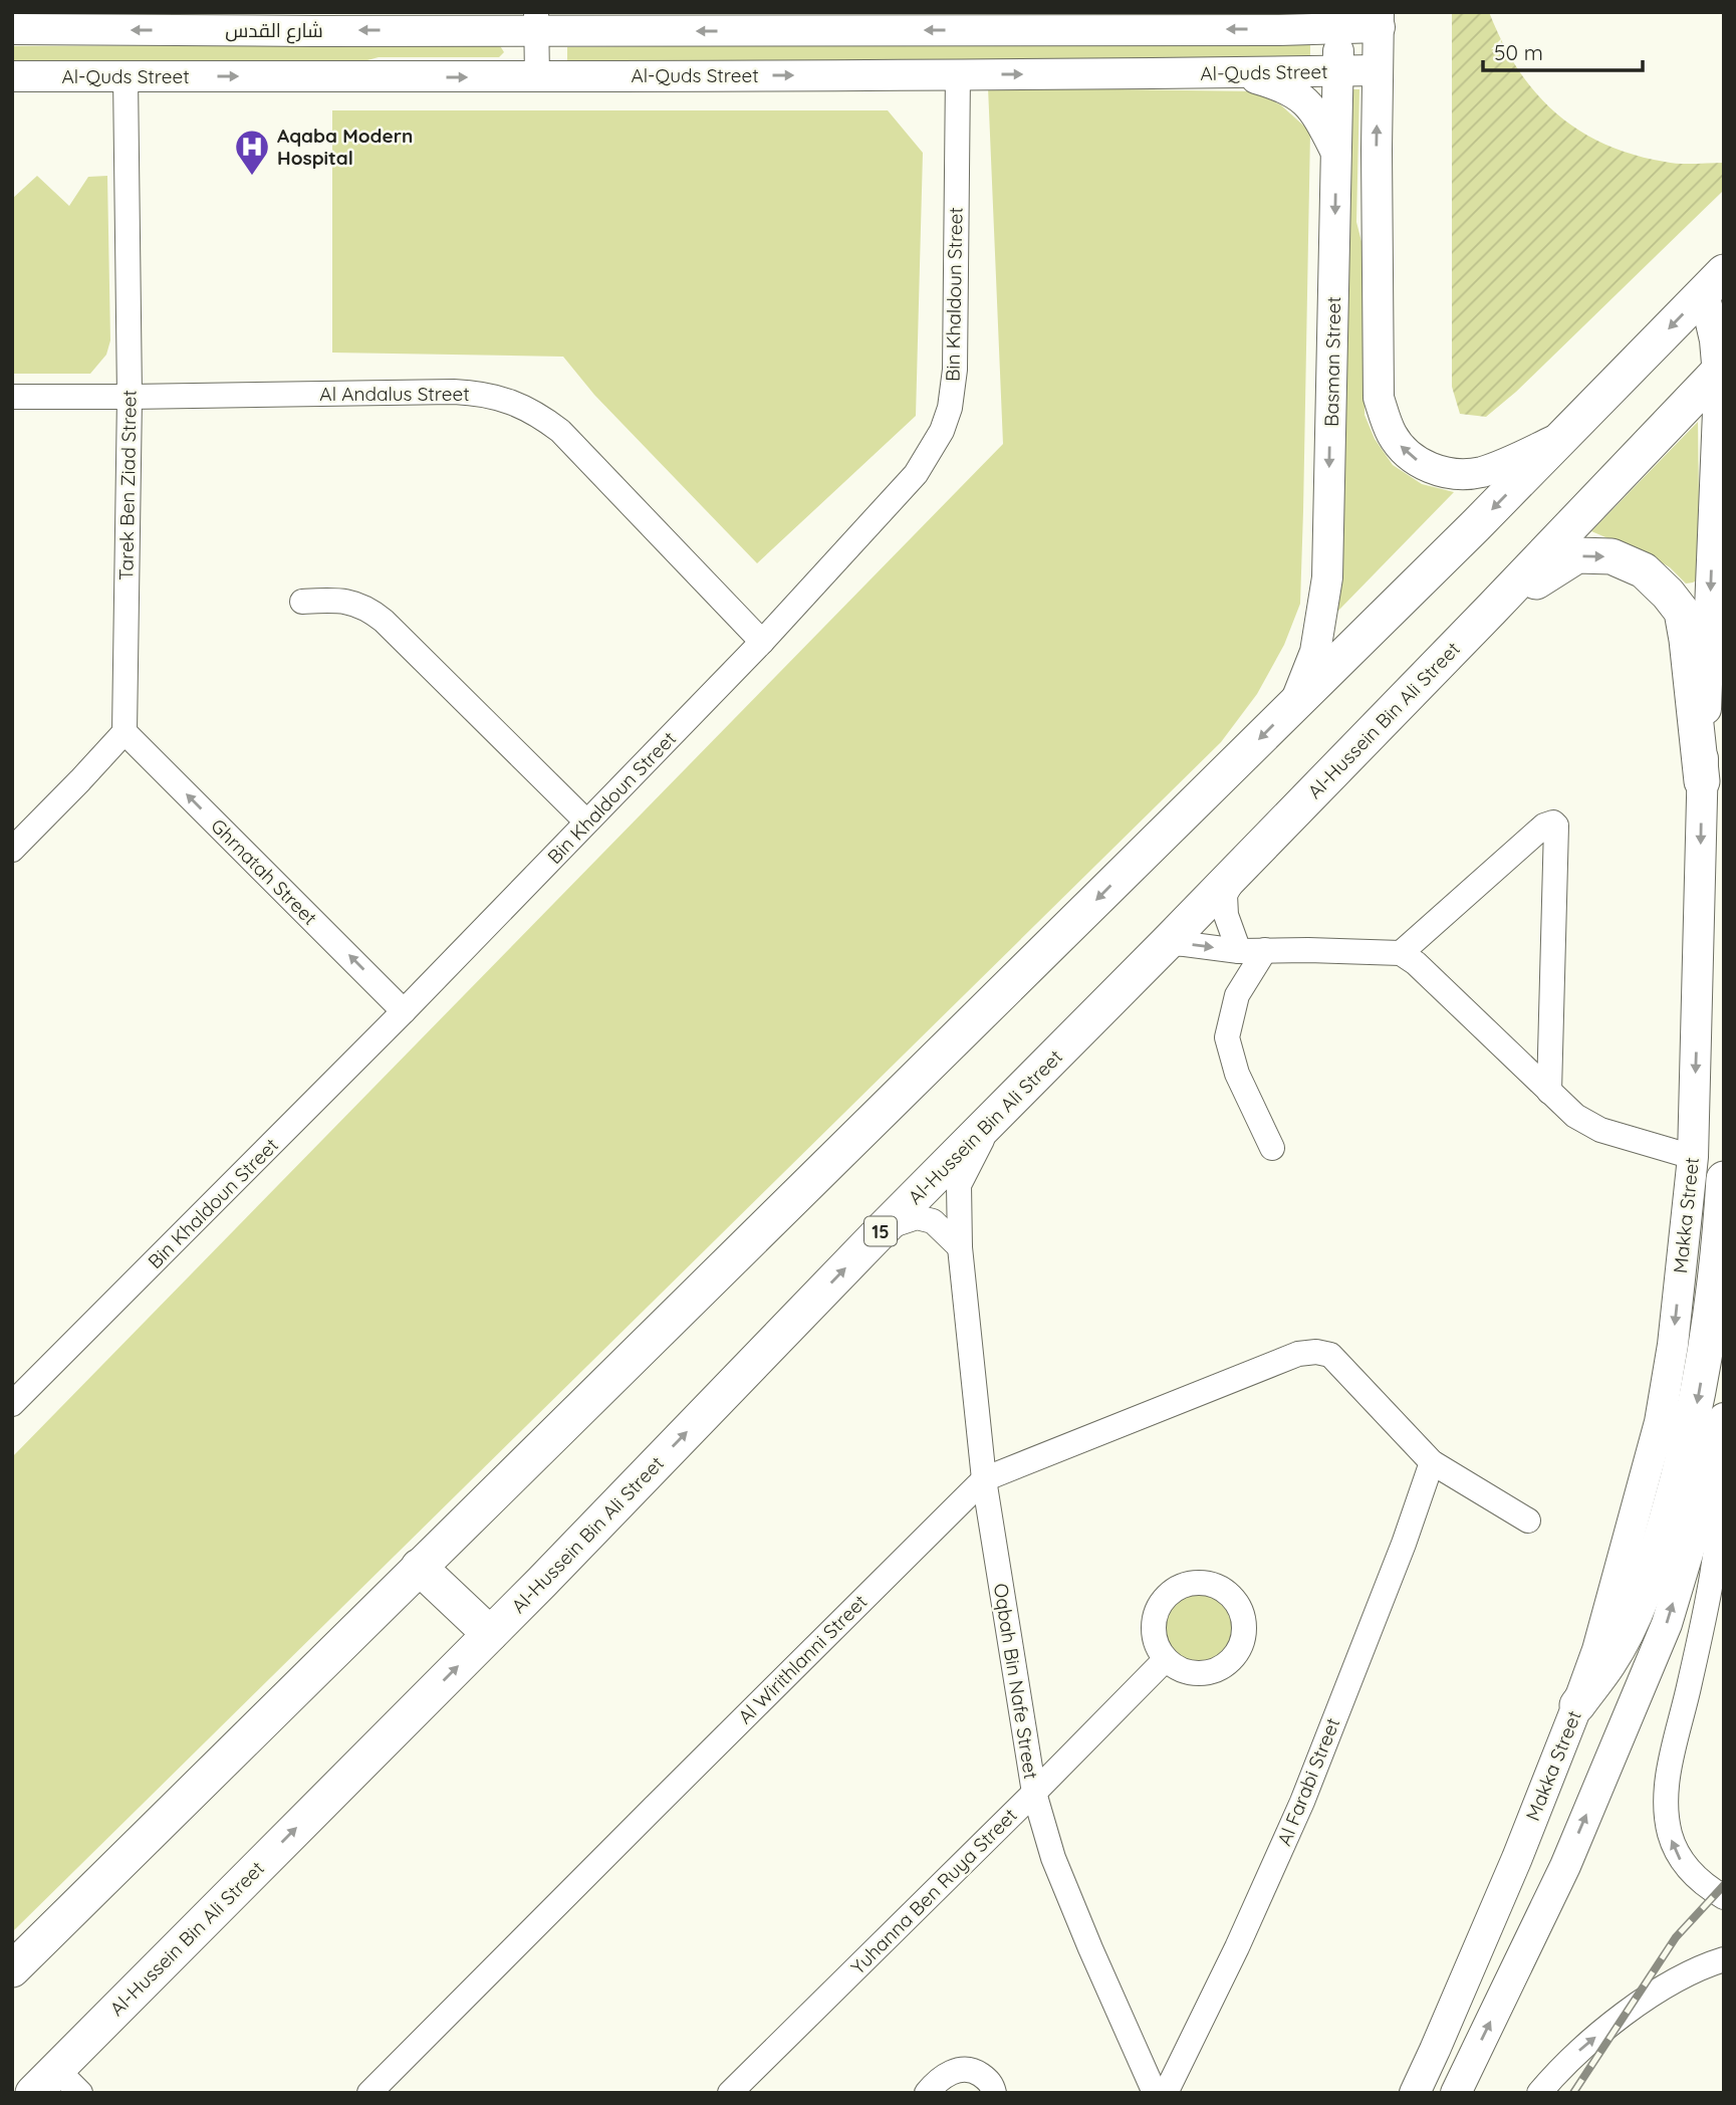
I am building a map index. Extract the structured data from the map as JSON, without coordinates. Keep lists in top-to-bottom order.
{
  "streets": {
    "highway": ["Al-Hussein Bin Ali Street", "15"],
    "main road": [
      "شارع القدس",
      "Al-Quds Street",
      "Basman Street",
      "Makka Street"
    ],
    "street": [
      "Bin Khaldoun Street",
      "Al Andalus Street",
      "Tarek Ben Ziad Street",
      "Ghrnatah Street",
      "Al Wirithlanni Street",
      "Oqbah Bin Nafe Street",
      "Al Farabi Street",
      "Yuhanna Ben Ruya Street"
    ]
  },
  "crossings": [
    ["Al-Quds Street", "Bin Khaldoun Street"],
    ["Al-Quds Street", "Basman Street"],
    ["Al-Quds Street", "Tarek Ben Ziad Street"],
    ["Bin Khaldoun Street", "Al Andalus Street"],
    ["Bin Khaldoun Street", "Ghrnatah Street"],
    ["Al Andalus Street", "Tarek Ben Ziad Street"],
    ["Tarek Ben Ziad Street", "Ghrnatah Street"],
    ["Al-Hussein Bin Ali Street", "Makka Street"],
    ["Al-Hussein Bin Ali Street", "Oqbah Bin Nafe Street"],
    ["Al Wirithlanni Street", "Oqbah Bin Nafe Street"],
    ["Al Wirithlanni Street", "Al Farabi Street"],
    ["Oqbah Bin Nafe Street", "Yuhanna Ben Ruya Street"]
  ],
  "one_way": [
    "شارع القدس",
    "Basman Street",
    "Ghrnatah Street",
    "Makka Street"
  ],
  "places": {
    "hospital": ["Aqaba Modern Hospital"]
  },
  "scale_bar": "50 m"
}
